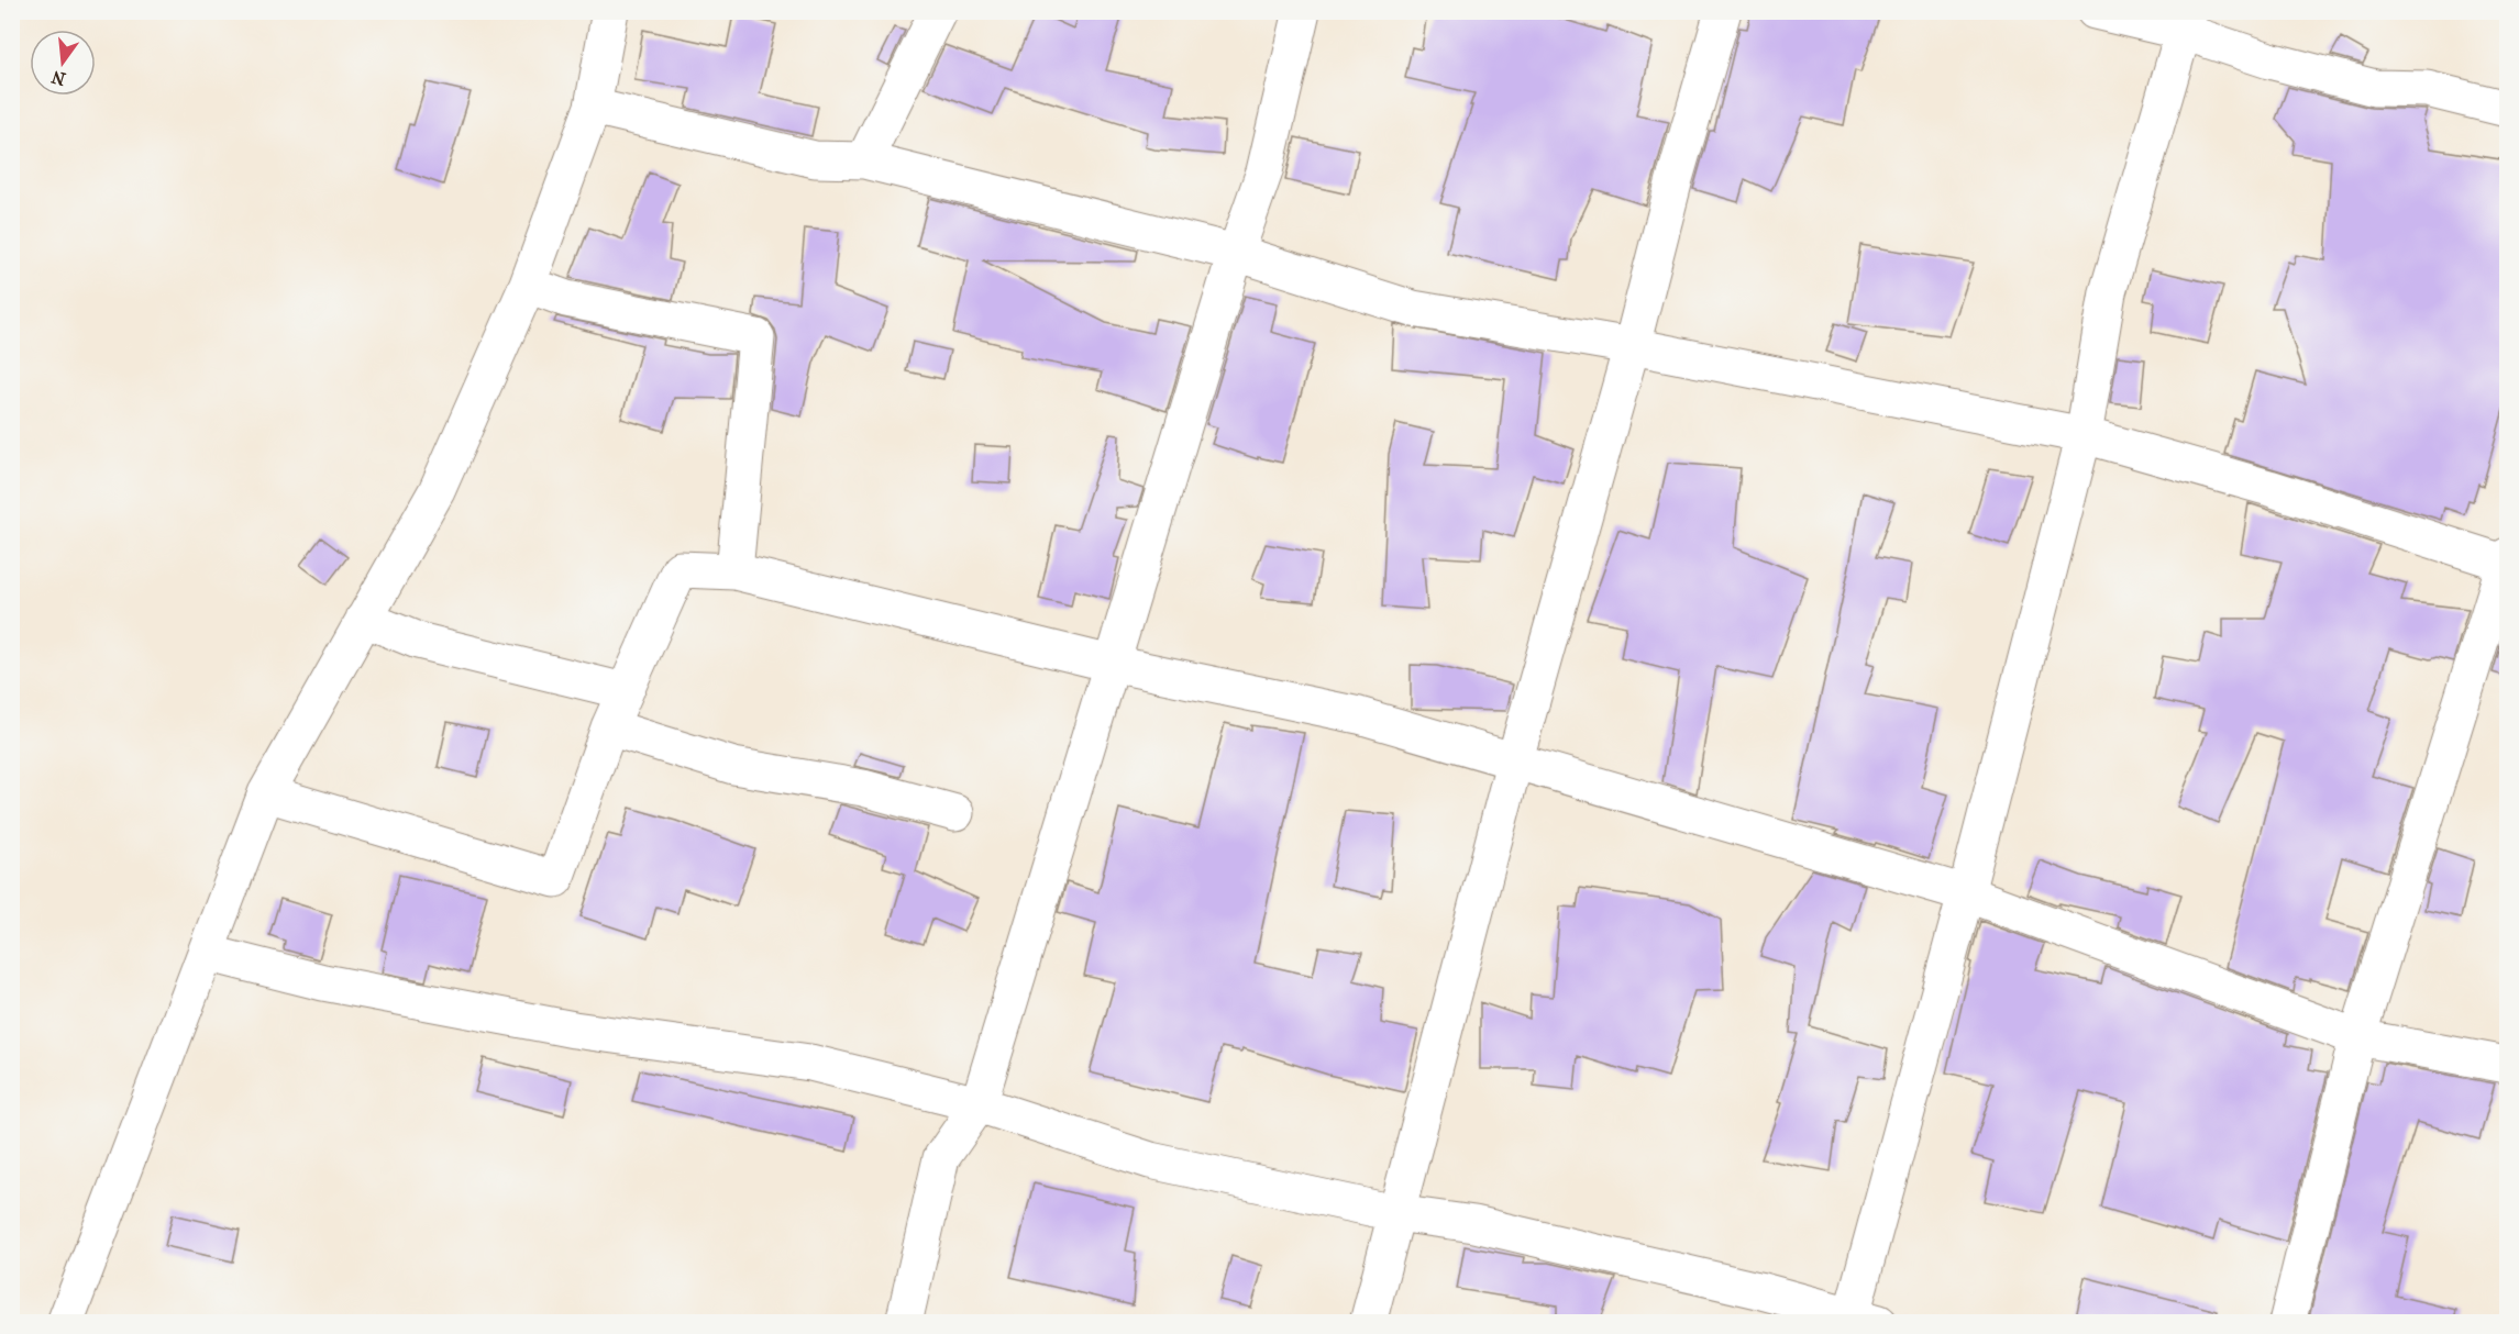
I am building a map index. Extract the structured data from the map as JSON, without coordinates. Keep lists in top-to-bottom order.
{
  "north": "bottom"
}
